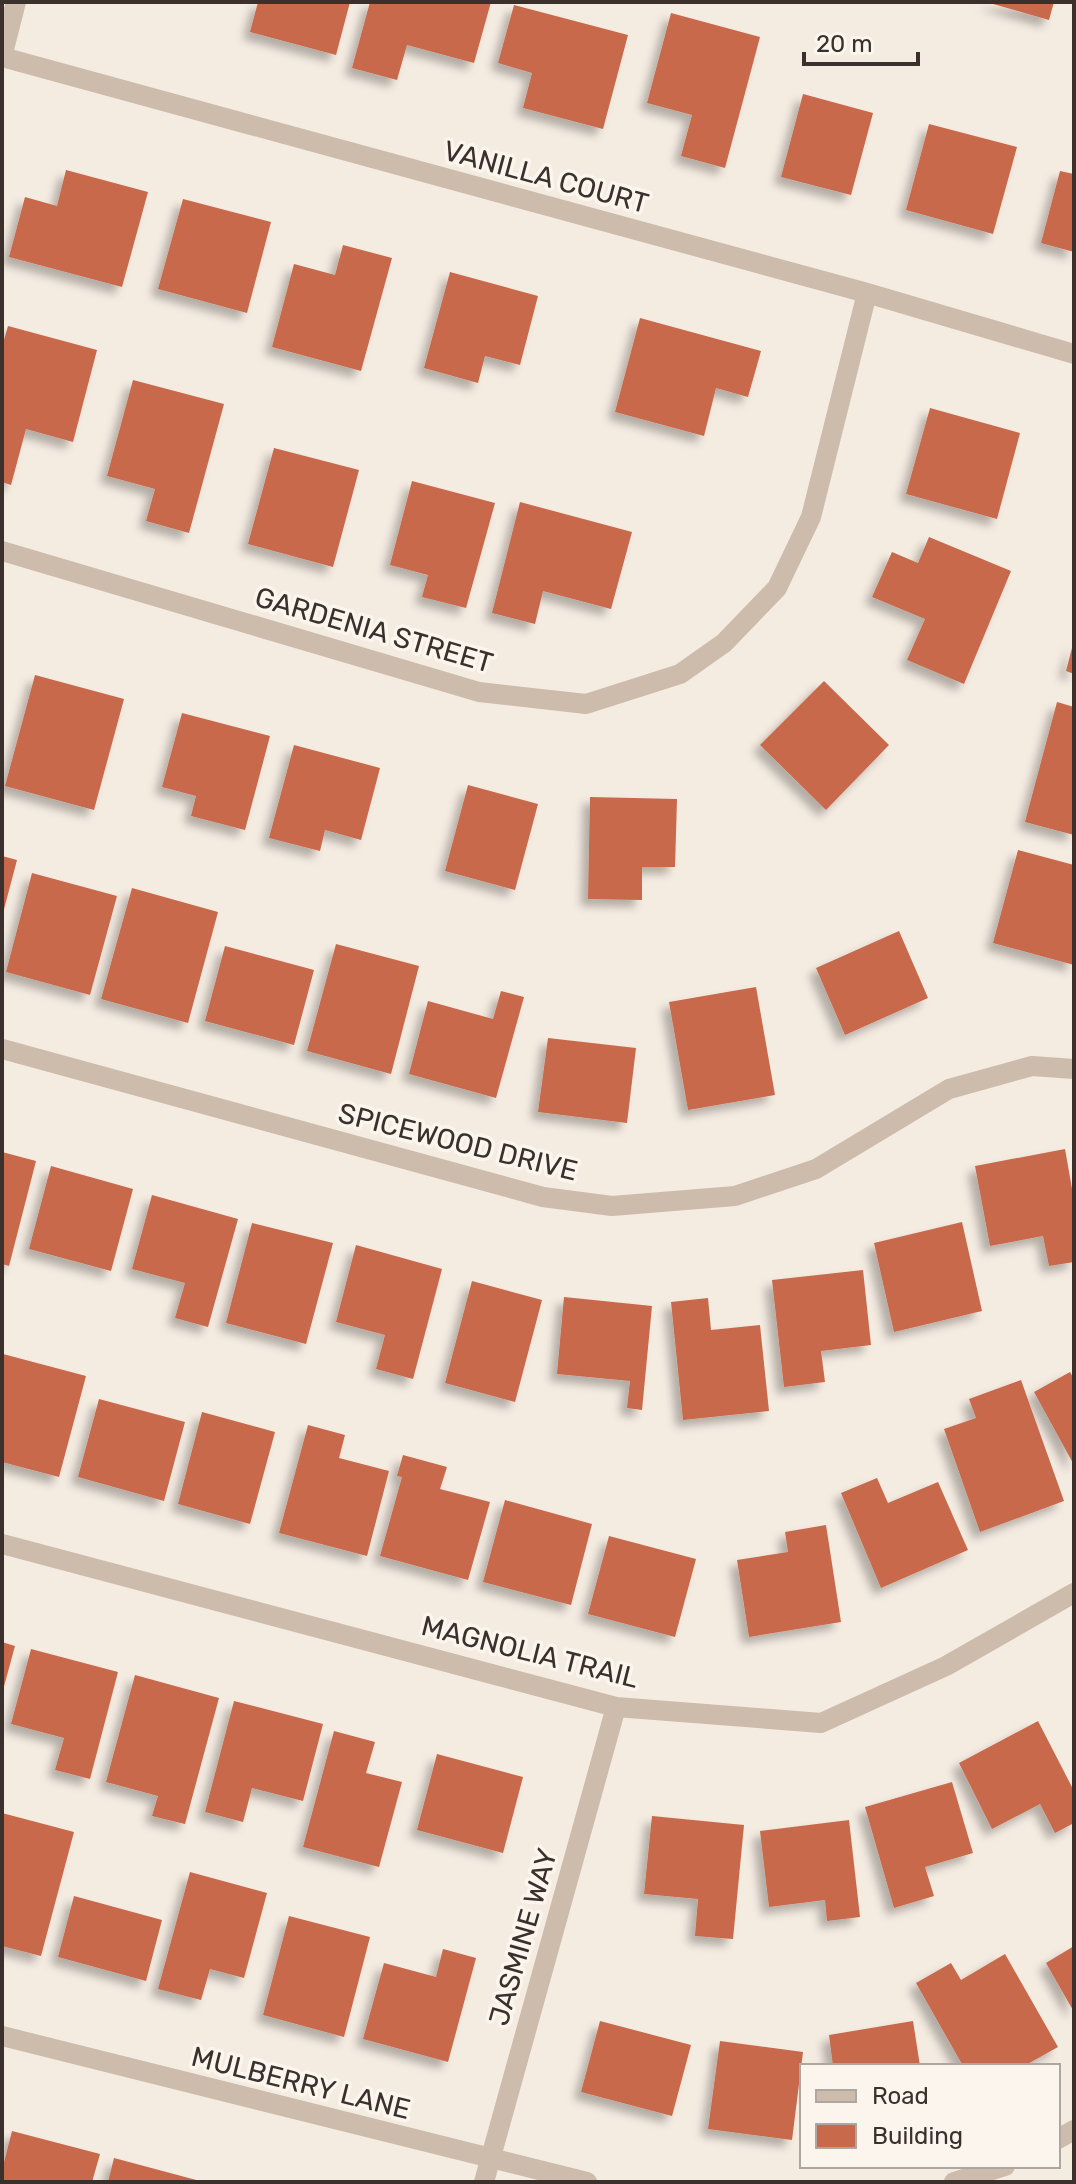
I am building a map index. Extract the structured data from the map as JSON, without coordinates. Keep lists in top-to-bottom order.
{
  "streets": {
    "street": [
      "VANILLA COURT",
      "GARDENIA STREET",
      "SPICEWOOD DRIVE",
      "MAGNOLIA TRAIL",
      "JASMINE WAY",
      "MULBERRY LANE"
    ]
  },
  "crossings": [
    ["VANILLA COURT", "GARDENIA STREET"],
    ["MAGNOLIA TRAIL", "JASMINE WAY"],
    ["JASMINE WAY", "MULBERRY LANE"]
  ],
  "legend": ["Road", "Building"],
  "scale_bar": "20 m"
}
